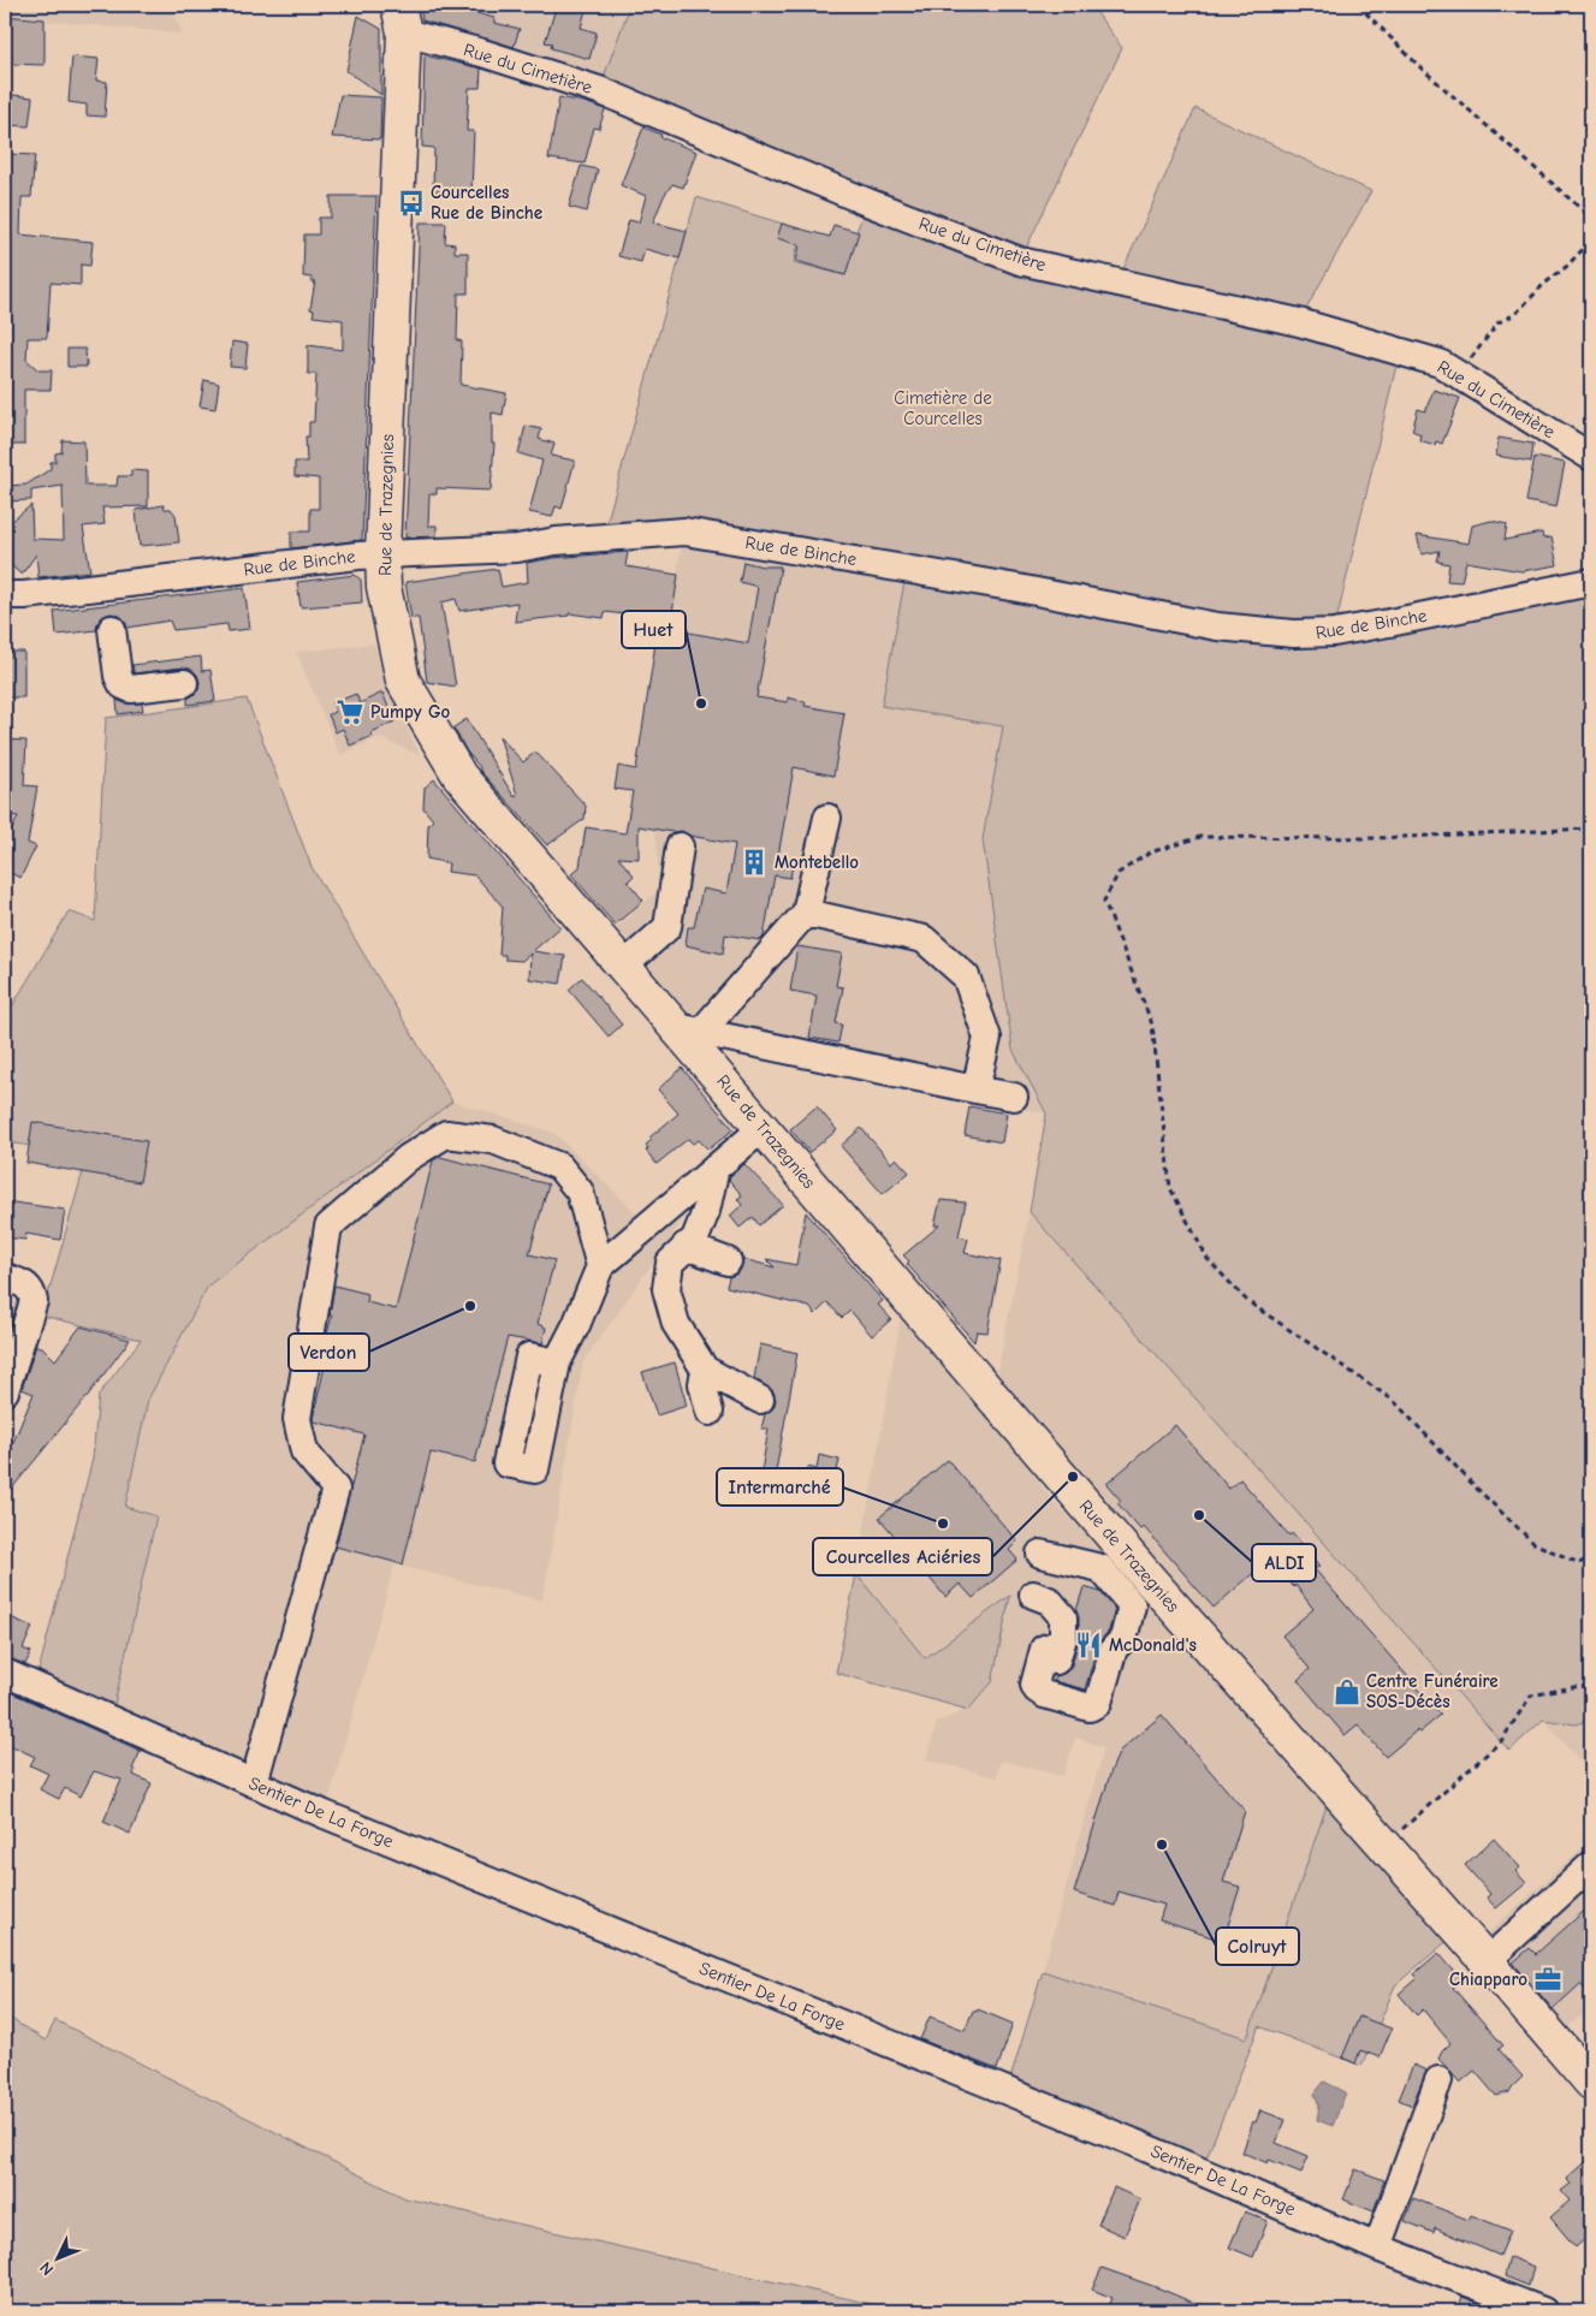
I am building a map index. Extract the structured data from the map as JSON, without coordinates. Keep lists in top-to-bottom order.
{
  "streets": {
    "main road": ["Rue de Trazegnies"],
    "street": ["Rue du Cimetière", "Rue de Binche", "Sentier De La Forge"]
  },
  "crossings": [
    ["Rue du Cimetière", "Rue de Trazegnies"],
    ["Rue de Trazegnies", "Rue de Binche"]
  ],
  "parks": ["Cimetière de Courcelles"],
  "places": {
    "bus stop": ["Courcelles Rue de Binche"],
    "other": [
      "Huet",
      "Verdon",
      "Courcelles Aciéries",
      "ALDI",
      "Intermarché",
      "Colruyt"
    ],
    "supermarket": ["Pumpy Go"],
    "building": ["Montebello"],
    "restaurant": ["McDonald's"],
    "shop": ["Centre Funéraire SOS-Décès"],
    "office": ["Chiapparo"]
  },
  "north": "bottom left"
}
